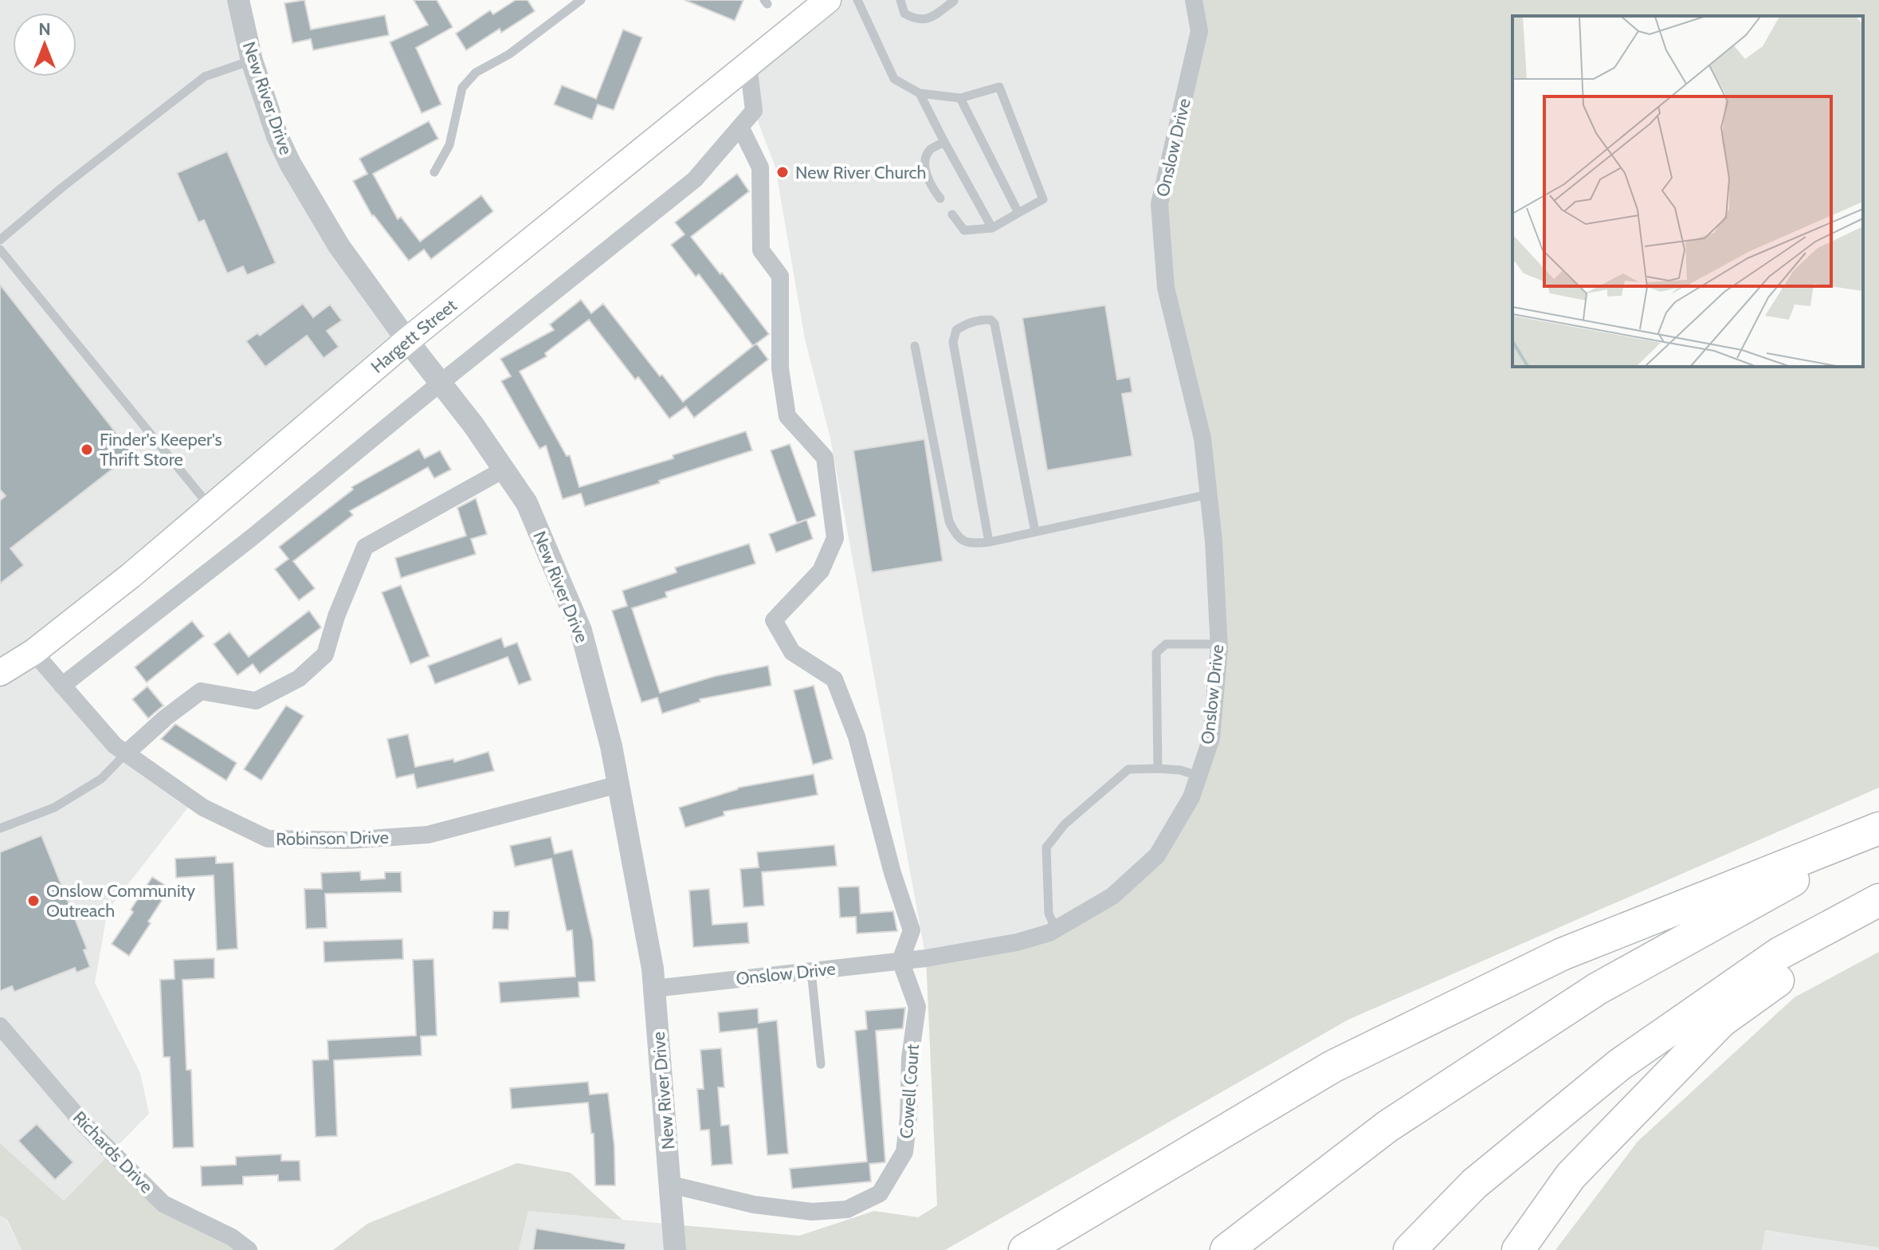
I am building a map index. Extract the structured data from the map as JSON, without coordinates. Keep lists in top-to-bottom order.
{
  "streets": {
    "main road": ["Hargett Street"],
    "street": [
      "New River Drive",
      "Onslow Drive",
      "Robinson Drive",
      "Cowell Court",
      "Richards Drive"
    ]
  },
  "crossings": [
    ["New River Drive", "Onslow Drive"],
    ["New River Drive", "Hargett Street"],
    ["New River Drive", "Robinson Drive"],
    ["New River Drive", "Cowell Court"],
    ["Onslow Drive", "Cowell Court"],
    ["Hargett Street", "Robinson Drive"]
  ],
  "places": ["New River Church", "Finder's Keeper's Thrift Store", "Onslow Community Outreach"],
  "north": "top"
}
